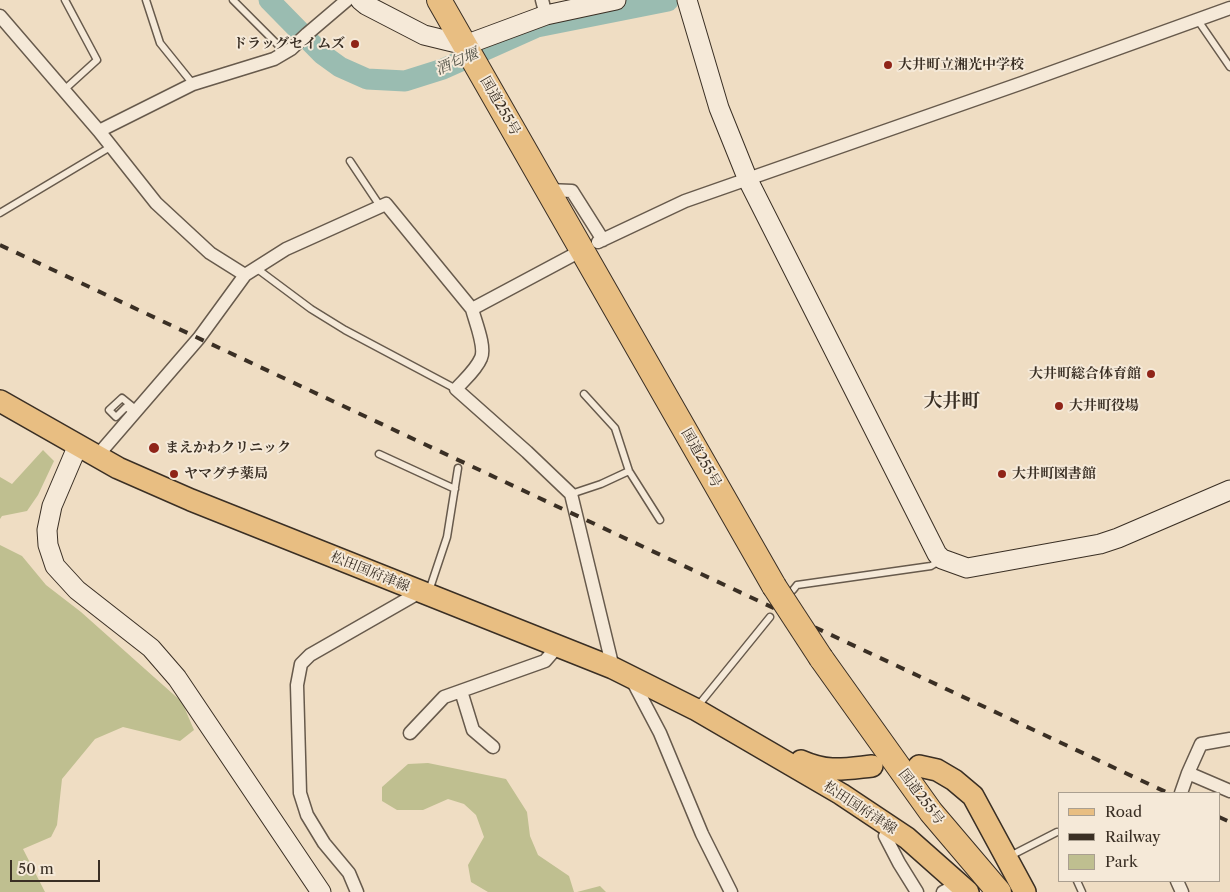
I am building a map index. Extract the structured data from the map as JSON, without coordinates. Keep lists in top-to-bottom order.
{
  "streets": {
    "highway": ["国道255号"],
    "main road": ["松田国府津線"]
  },
  "districts": ["大井町"],
  "water": ["酒匂堰"],
  "places": [
    "ドラッグセイムズ",
    "大井町立湘光中学校",
    "大井町総合体育館",
    "大井町役場",
    "まえかわクリニック",
    "ヤマグチ薬局",
    "大井町図書館"
  ],
  "legend": ["Road", "Railway", "Park"],
  "scale_bar": "50 m"
}
